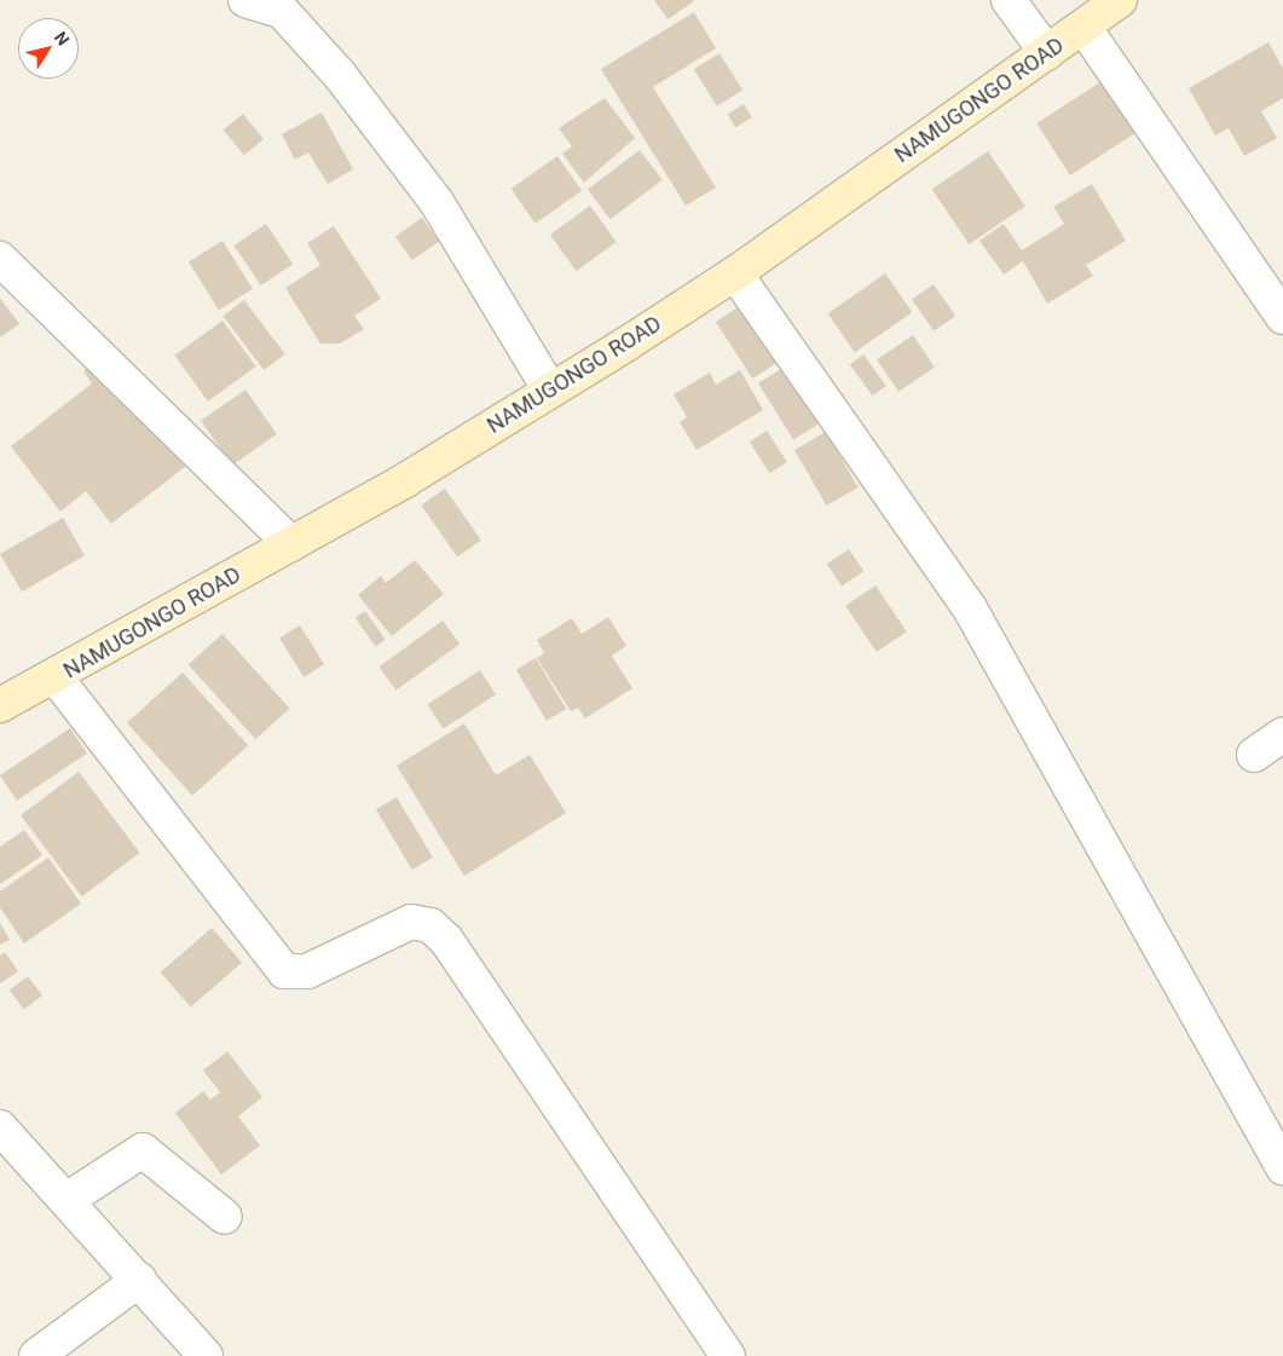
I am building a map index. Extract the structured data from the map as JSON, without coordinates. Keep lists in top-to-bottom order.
{
  "streets": {
    "main road": ["NAMUGONGO ROAD"]
  },
  "north": "top right"
}
